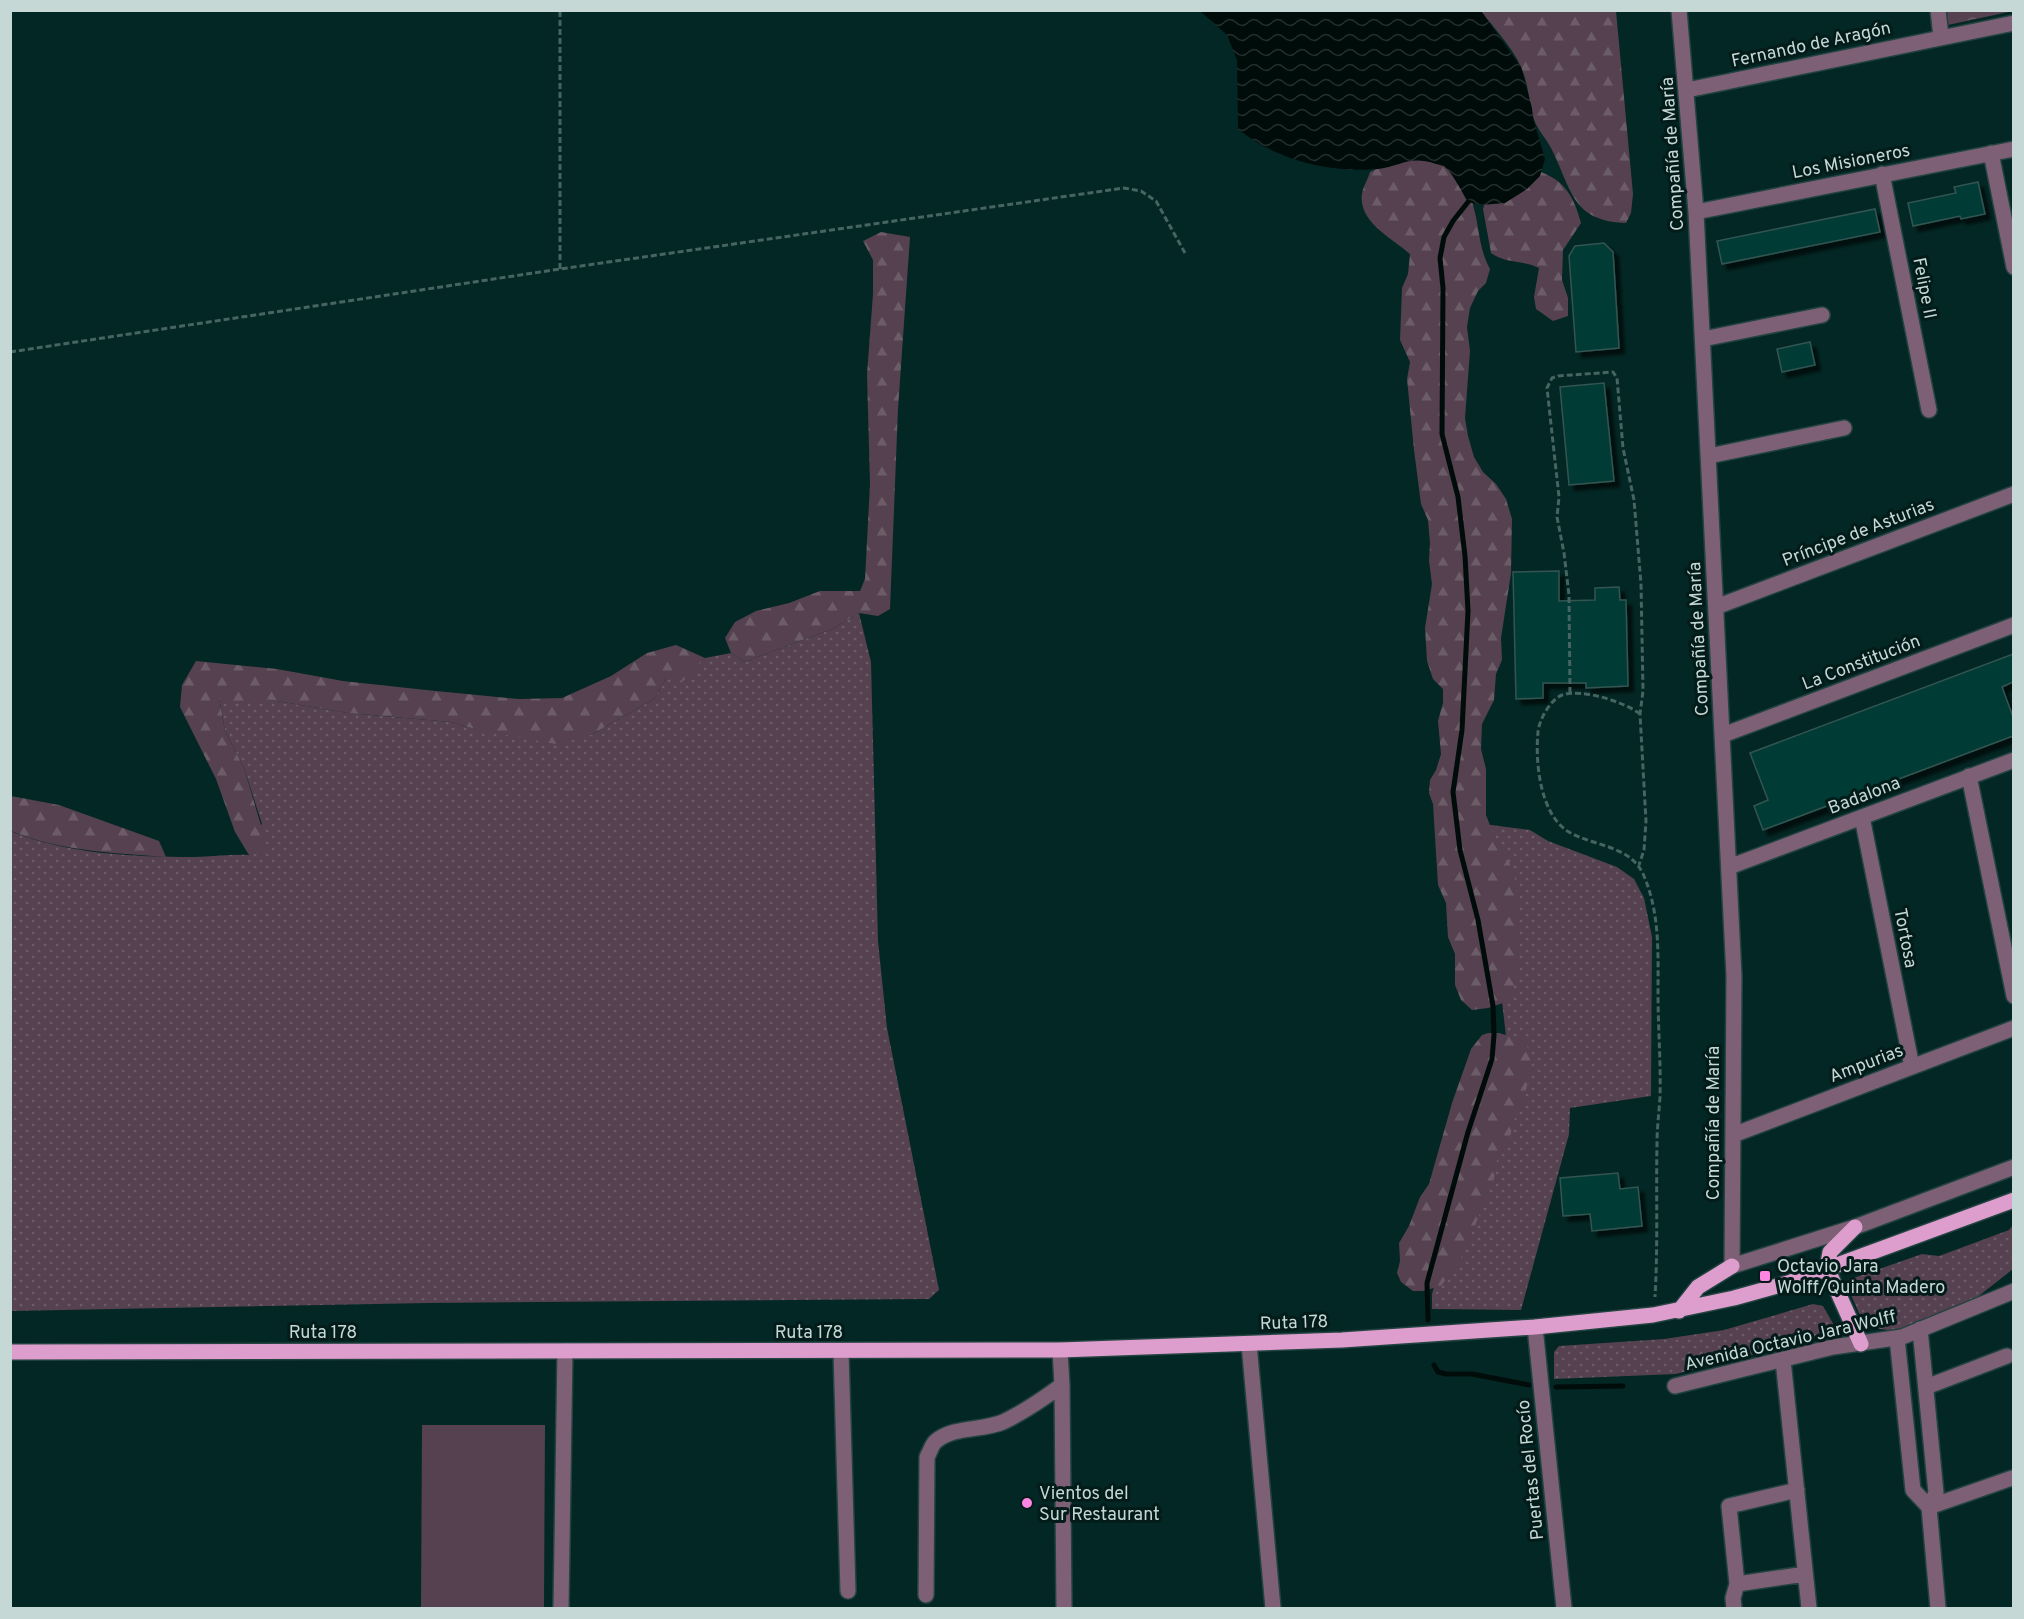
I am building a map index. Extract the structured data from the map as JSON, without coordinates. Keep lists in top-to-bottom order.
{
  "streets": {
    "main road": ["Ruta 178"],
    "street": [
      "Fernando de Aragón",
      "Compañía de María",
      "Los Misioneros",
      "Felipe II",
      "Príncipe de Asturias",
      "La Constitución",
      "Badalona",
      "Tortosa",
      "Ampurias",
      "Avenida Octavio Jara Wolff",
      "Puertas del Rocío"
    ]
  },
  "crossings": [
    ["Fernando de Aragón", "Compañía de María"],
    ["Compañía de María", "Los Misioneros"],
    ["Compañía de María", "Príncipe de Asturias"],
    ["Compañía de María", "La Constitución"],
    ["Compañía de María", "Badalona"],
    ["Compañía de María", "Ampurias"],
    ["Los Misioneros", "Felipe II"],
    ["Badalona", "Tortosa"],
    ["Tortosa", "Ampurias"],
    ["Ruta 178", "Puertas del Rocío"]
  ],
  "places": {
    "transit": ["Octavio Jara Wolff/Quinta Madero"],
    "other": ["Vientos del Sur Restaurant"]
  }
}
